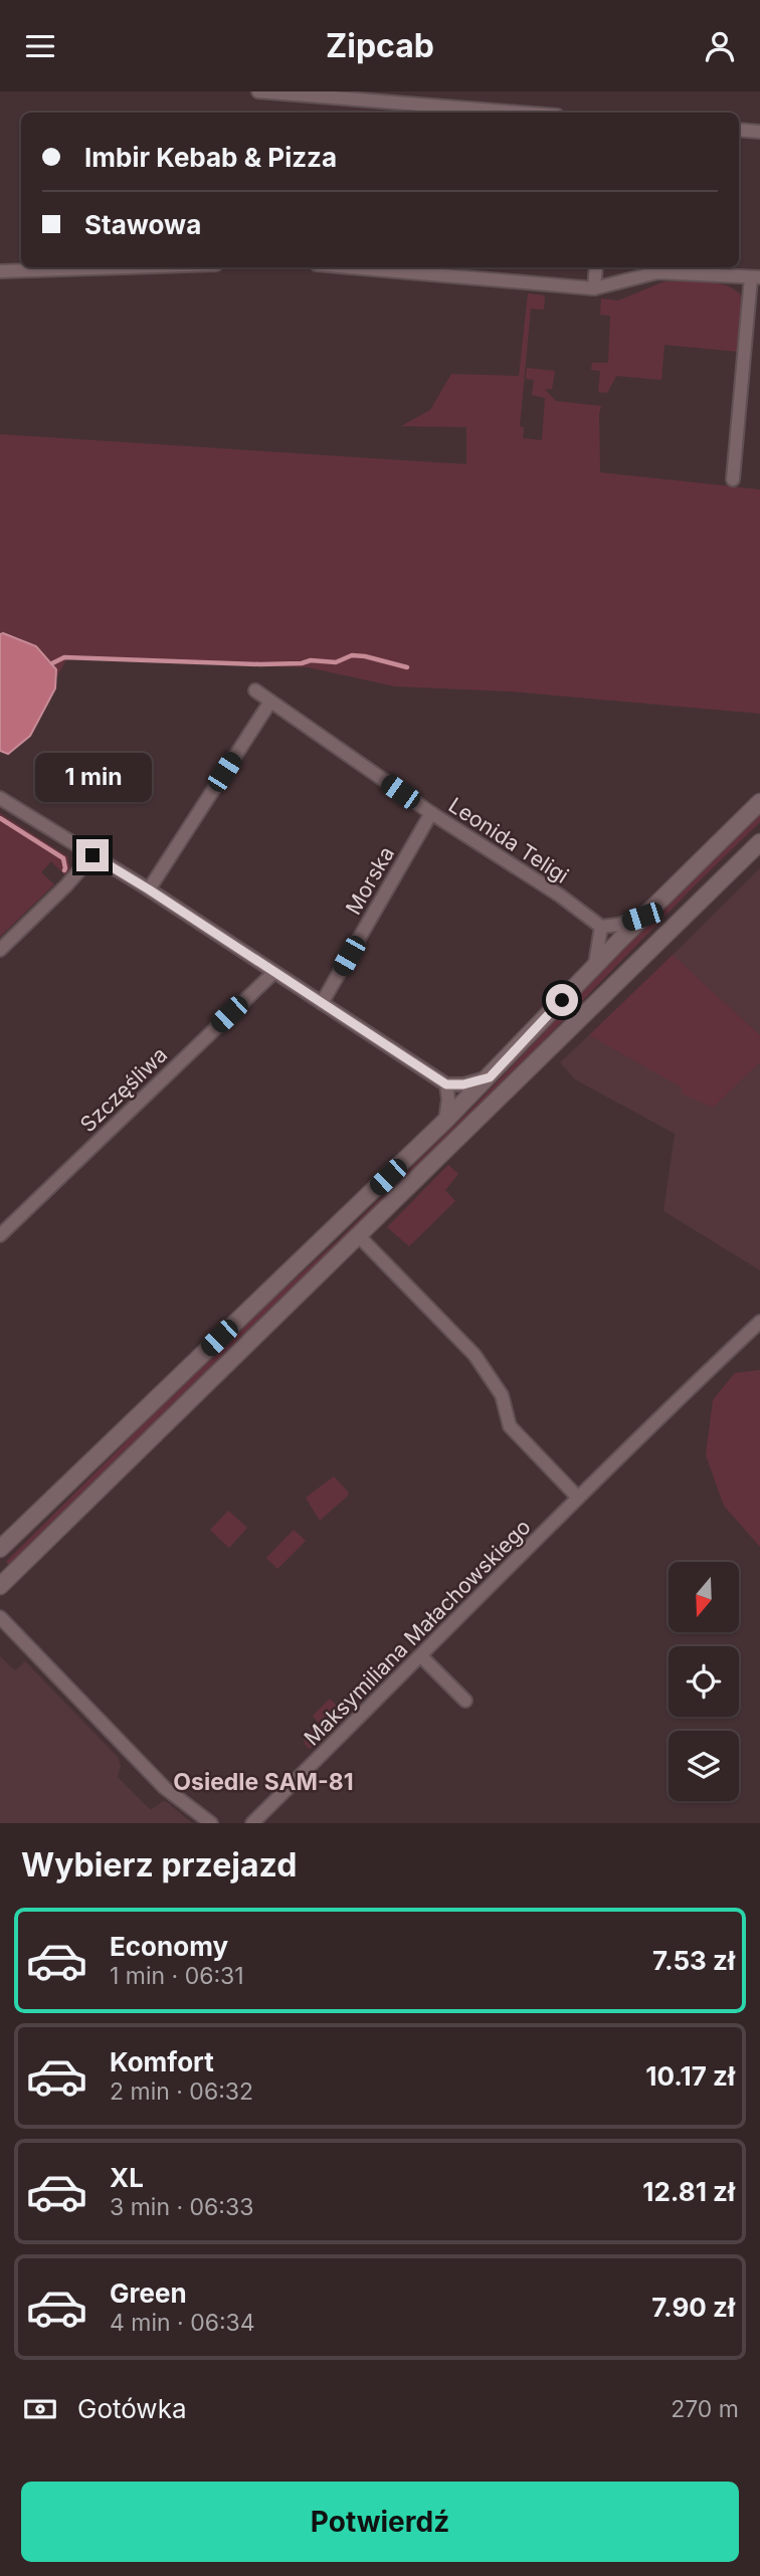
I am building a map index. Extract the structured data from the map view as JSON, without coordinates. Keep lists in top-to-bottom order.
{
  "streets": {
    "street": [
      "Leonida Teligi",
      "Morska",
      "Szczęśliwa",
      "Maksymiliana Małachowskiego"
    ]
  },
  "crossings": [
    ["Leonida Teligi", "Morska"]
  ],
  "districts": ["Osiedle SAM-81"],
  "north": "bottom",
  "page": {
    "header": "Zipcab",
    "banner": ["Imbir Kebab & Pizza", "Stawowa"],
    "bubble": "1 min",
    "heading": "Wybierz przejazd",
    "list": [
      {
        "name": "Economy",
        "note": "1 min · 06:31",
        "value": "7.53 zł"
      },
      {
        "name": "Komfort",
        "note": "2 min · 06:32",
        "value": "10.17 zł"
      },
      {
        "name": "XL",
        "note": "3 min · 06:33",
        "value": "12.81 zł"
      },
      {
        "name": "Green",
        "note": "4 min · 06:34",
        "value": "7.90 zł"
      }
    ],
    "pay": ["Gotówka", "270 m"],
    "buttons": "Potwierdź"
  }
}
